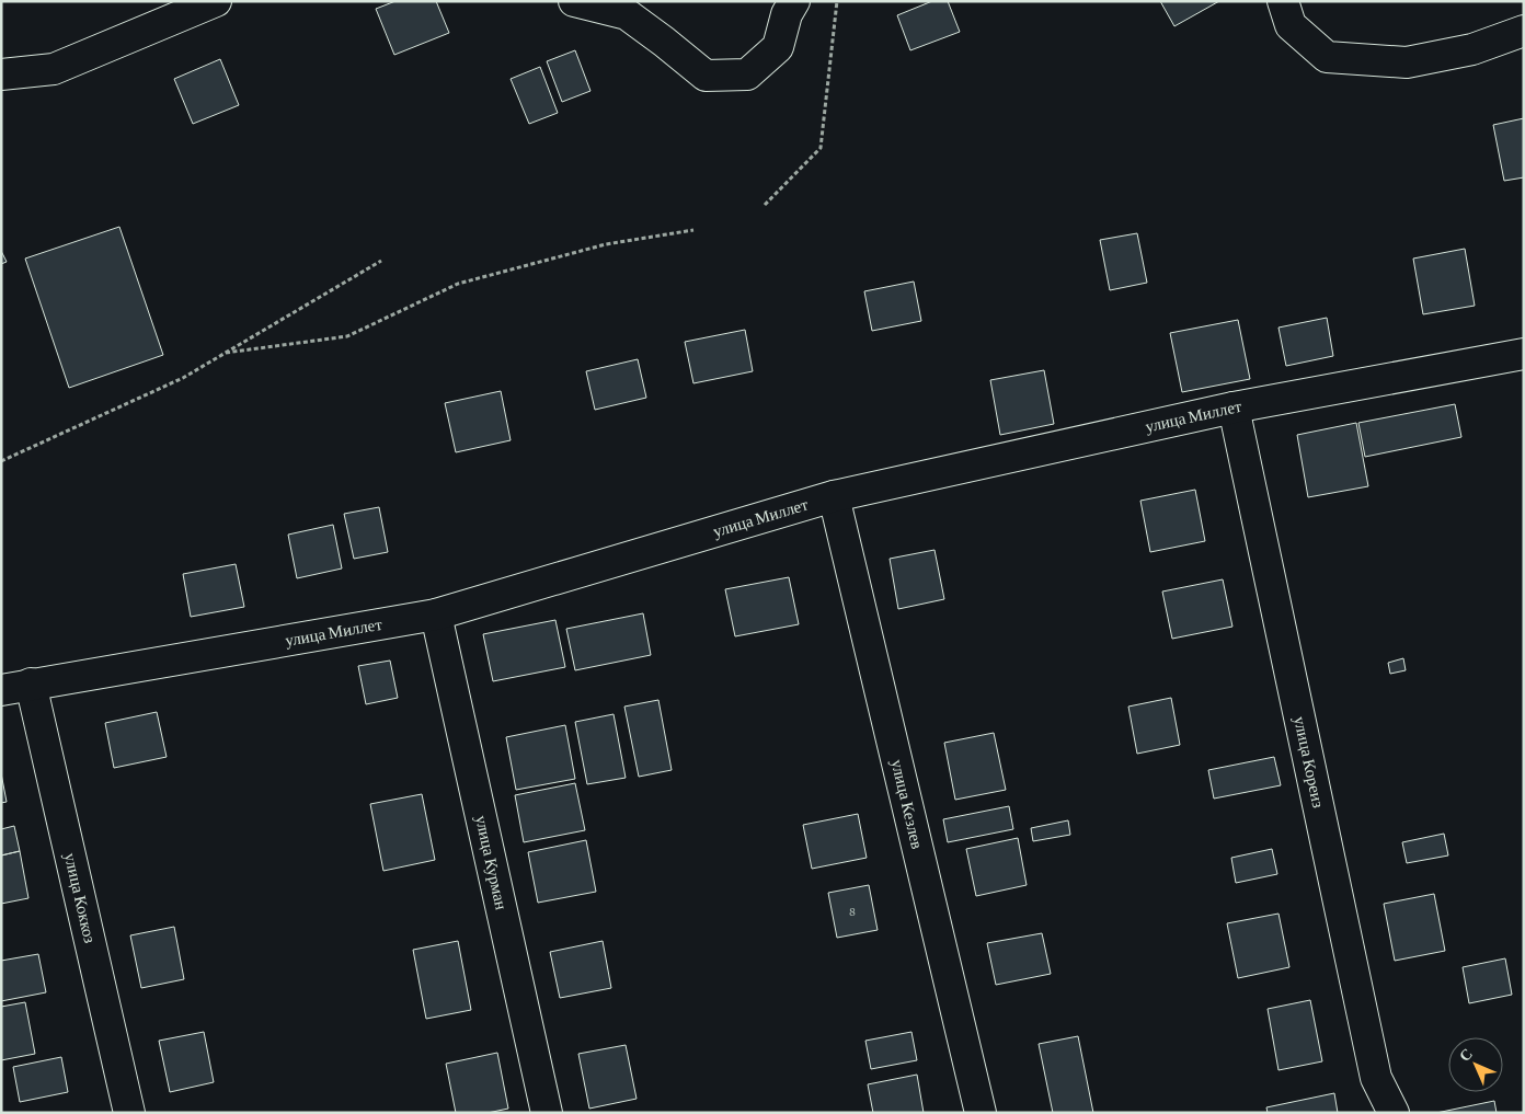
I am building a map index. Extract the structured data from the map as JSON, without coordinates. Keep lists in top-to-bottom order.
{
  "streets": {
    "street": [
      "улица Миллет",
      "улица Кореиз",
      "улица Кезлев",
      "улица Курман",
      "улица Коккоз"
    ]
  },
  "crossings": [
    ["улица Миллет", "улица Кореиз"],
    ["улица Миллет", "улица Кезлев"],
    ["улица Миллет", "улица Курман"],
    ["улица Миллет", "улица Коккоз"]
  ],
  "house_numbers": ["8"],
  "north": "top left"
}
